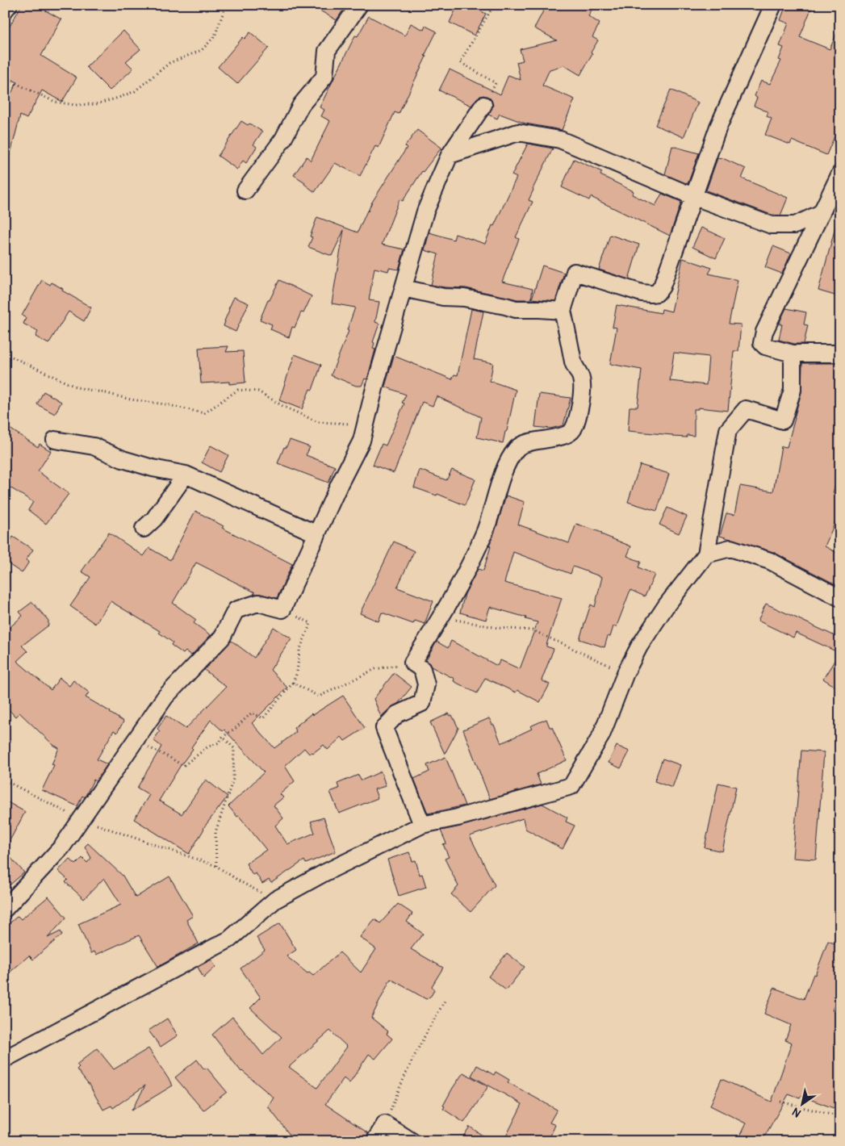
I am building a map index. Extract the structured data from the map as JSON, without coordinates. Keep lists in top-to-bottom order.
{
  "north": "bottom left"
}
